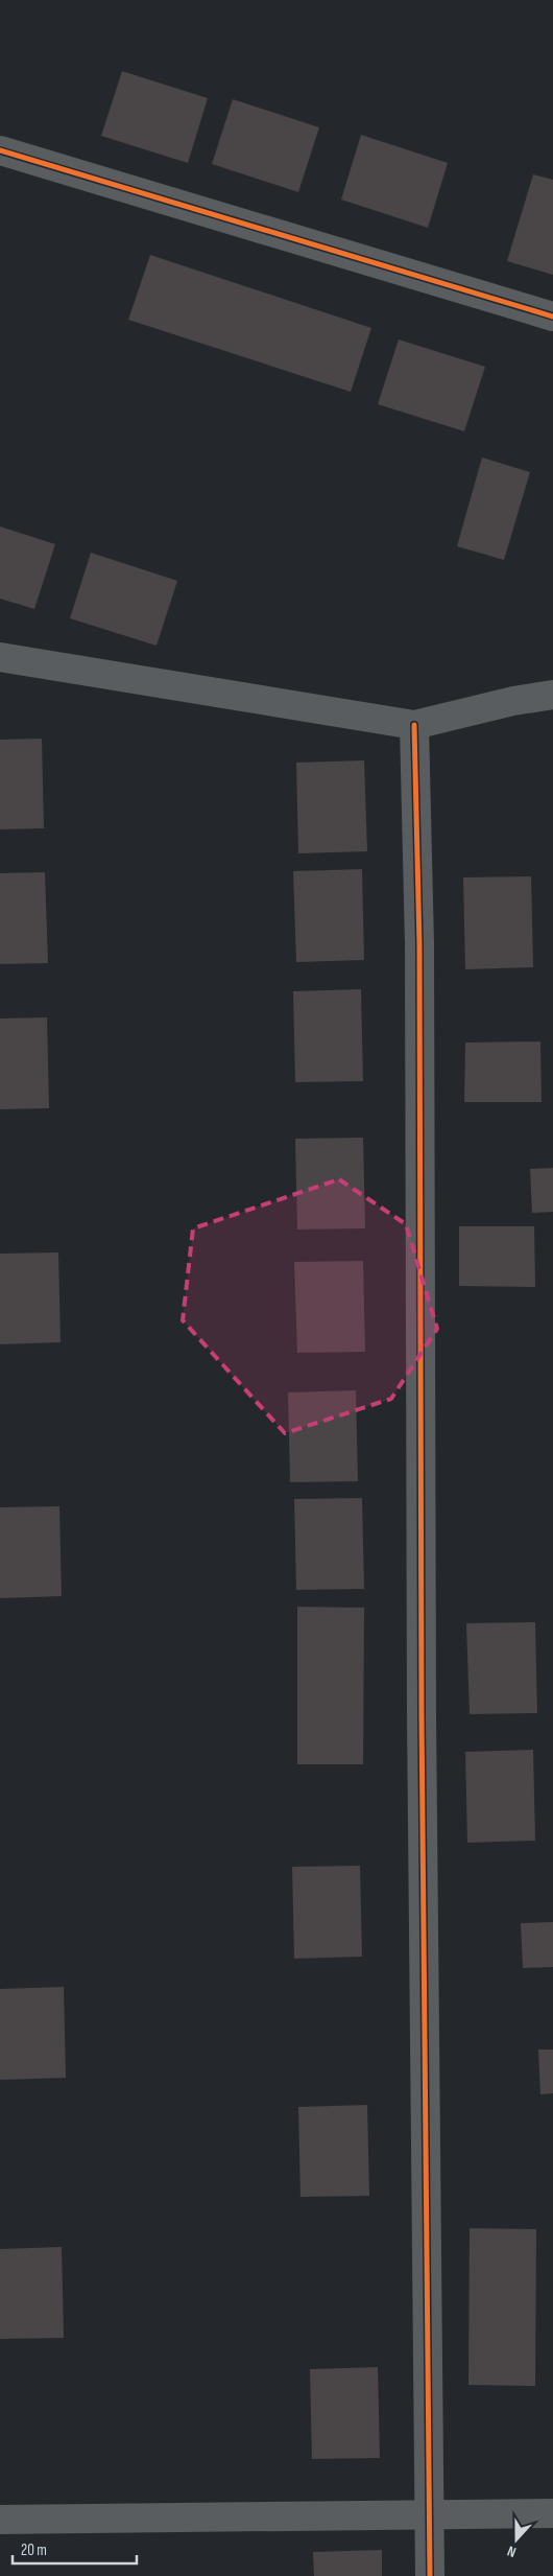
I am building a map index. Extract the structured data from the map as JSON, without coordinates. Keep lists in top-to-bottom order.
{
  "scale_bar": "20 m",
  "north": "bottom"
}
